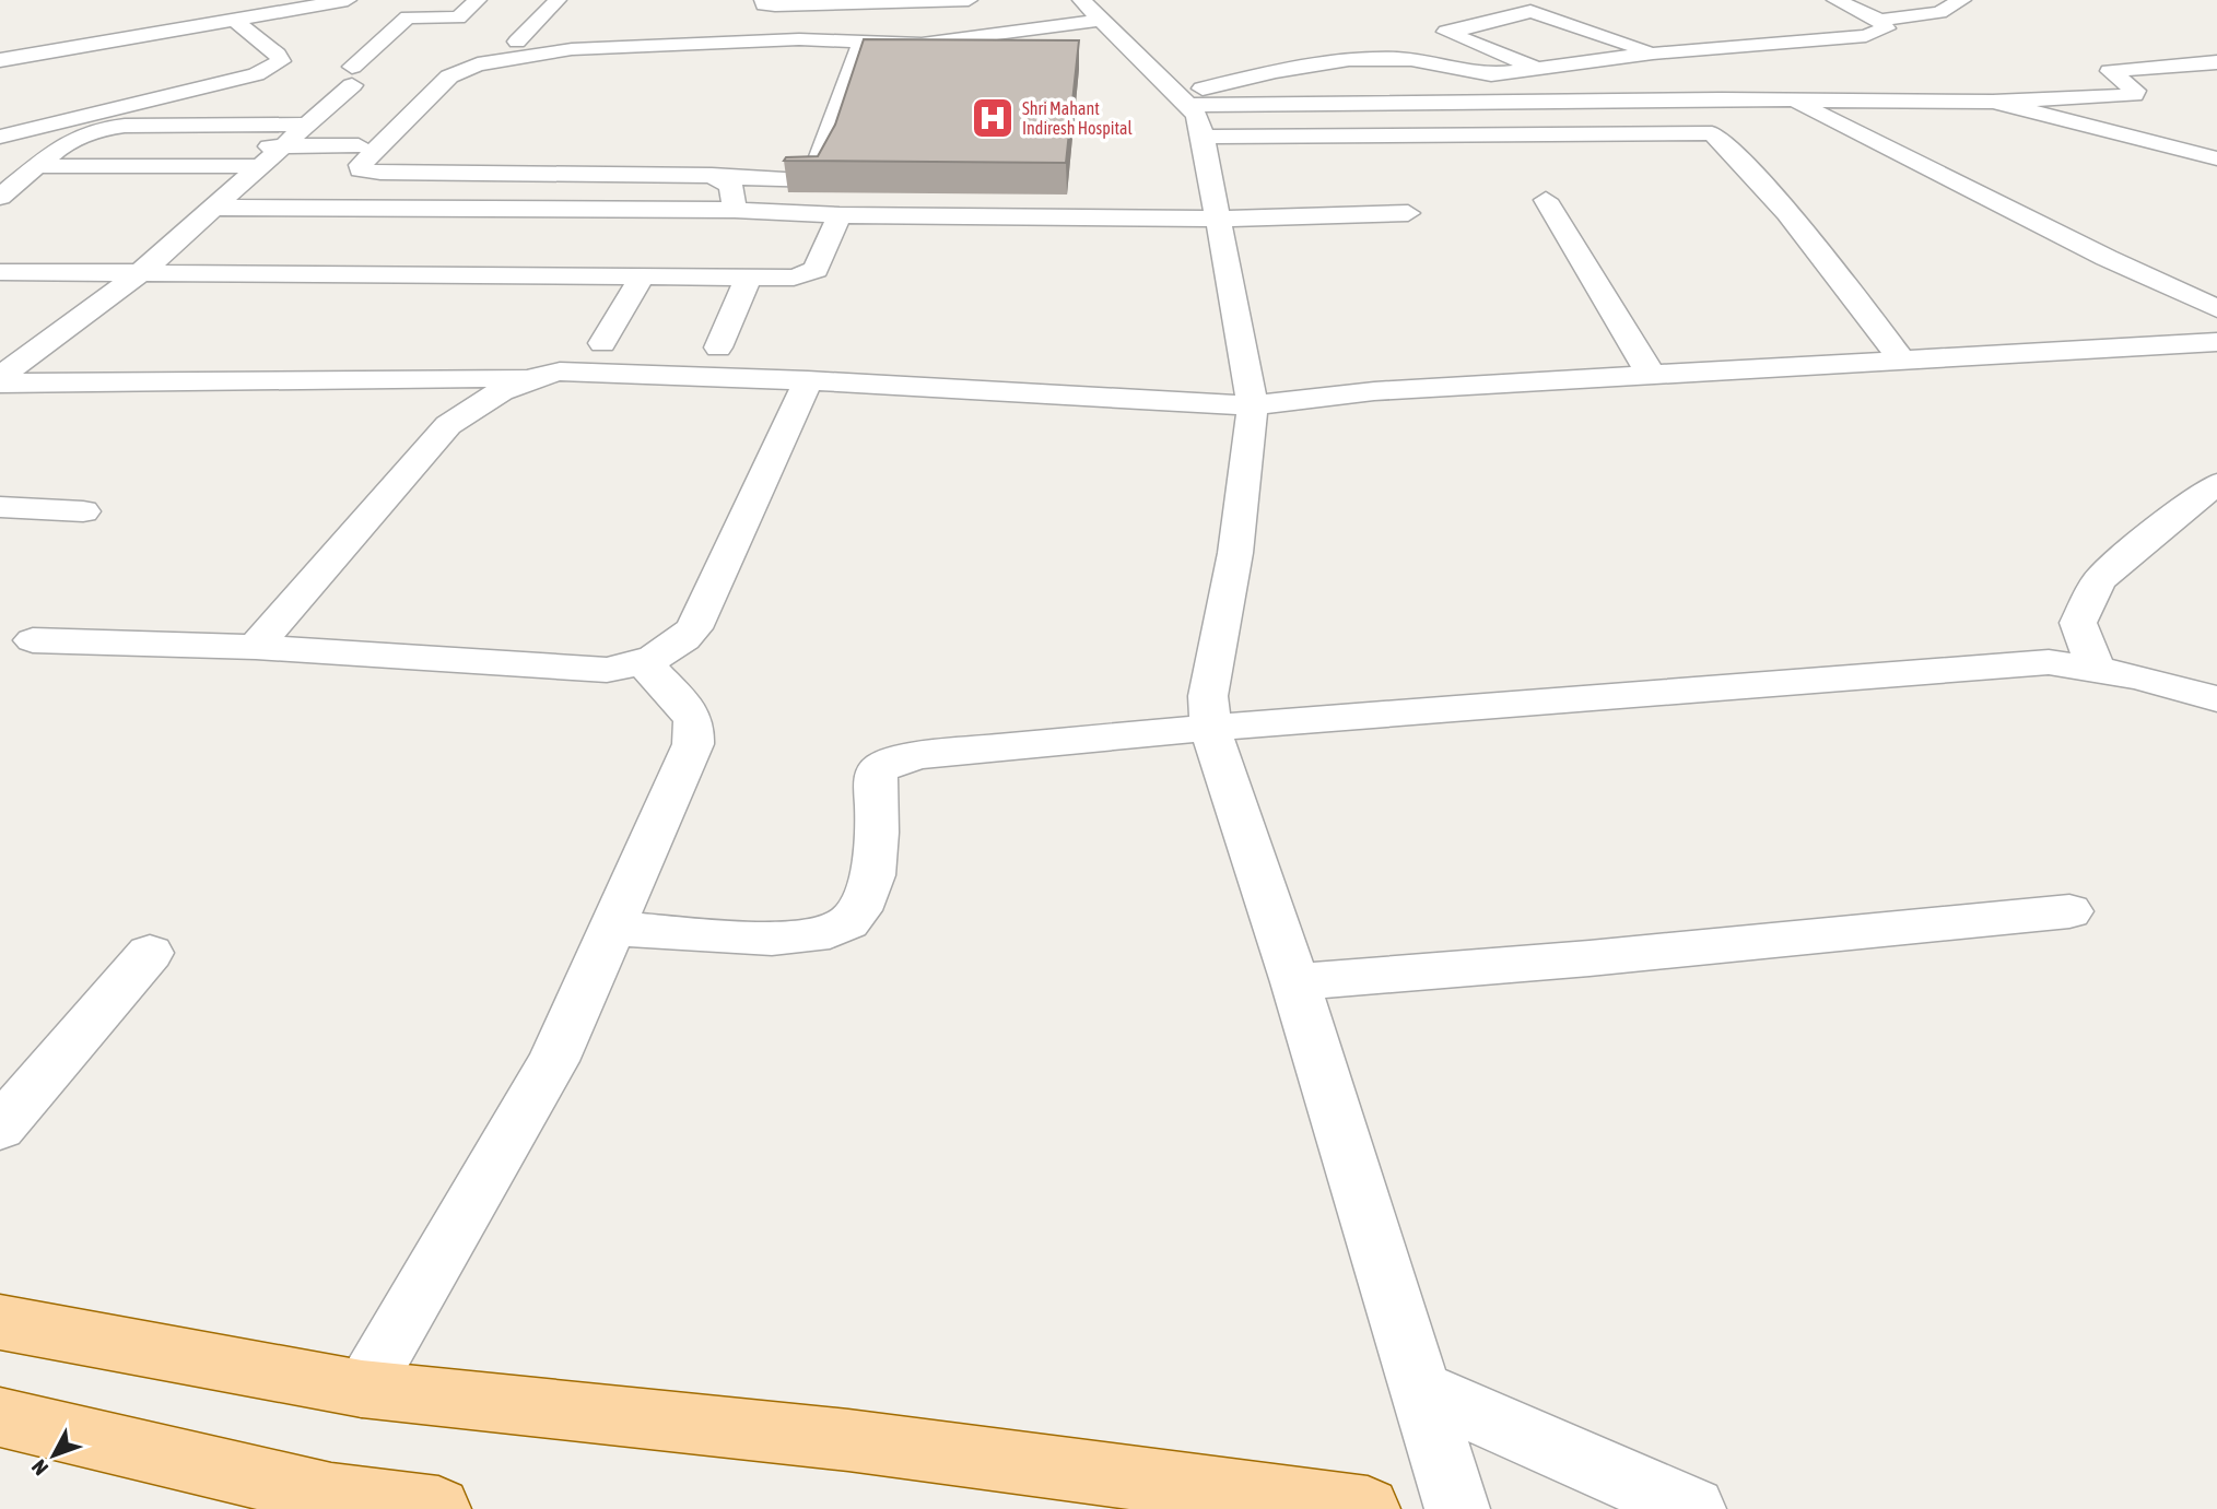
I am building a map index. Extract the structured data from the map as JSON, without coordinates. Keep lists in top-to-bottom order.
{
  "places": {
    "hospital": ["Shri Mahant Indiresh Hospital"]
  },
  "north": "bottom left"
}
